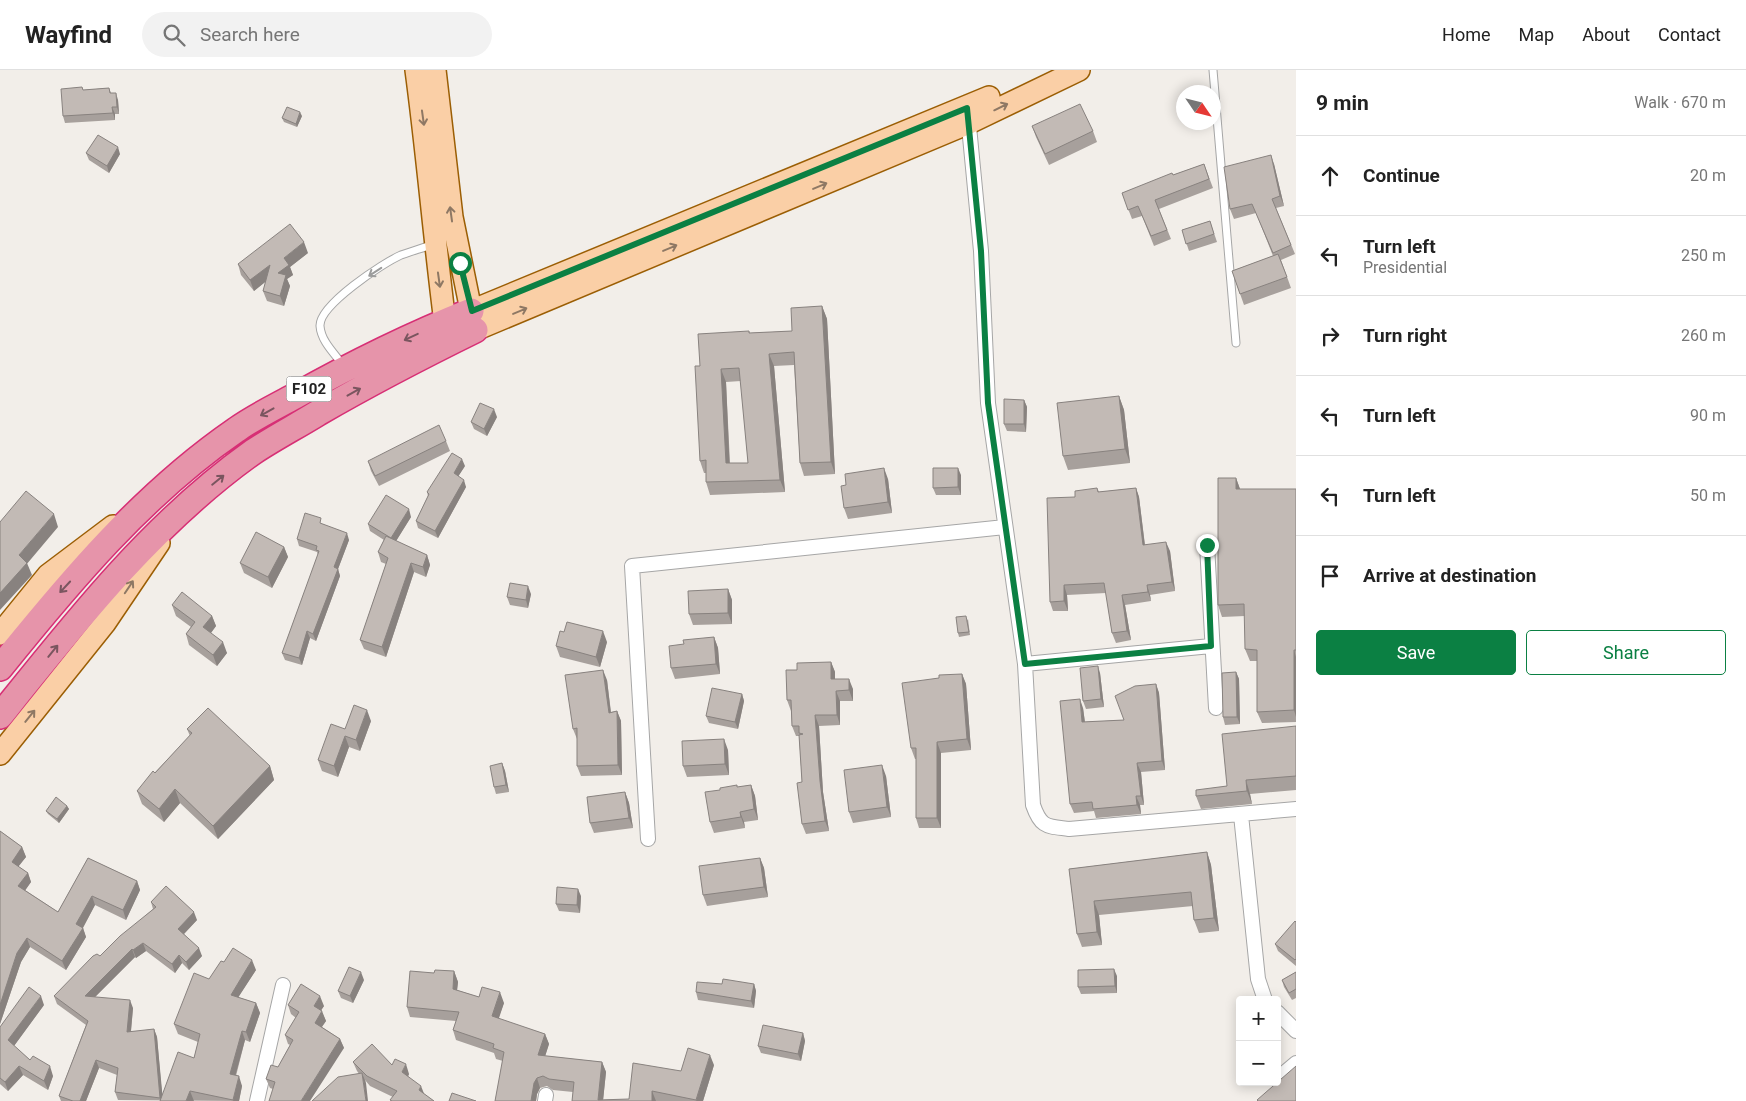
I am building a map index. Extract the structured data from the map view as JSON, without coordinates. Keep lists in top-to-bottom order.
{
  "streets": {
    "highway": ["F102"]
  },
  "north": "bottom right",
  "page": {
    "header": "Wayfind",
    "search": "Search here",
    "nav": [
      "Home",
      "Map",
      "About",
      "Contact"
    ],
    "heading": ["9 min", "Walk · 670 m"],
    "list": [
      ["Continue", "20 m"],
      ["Turn left", "Presidential", "250 m"],
      ["Turn right", "260 m"],
      ["Turn left", "90 m"],
      ["Turn left", "50 m"],
      "Arrive at destination"
    ],
    "buttons": ["Save", "Share"],
    "map_buttons": ["+", "−"]
  }
}
